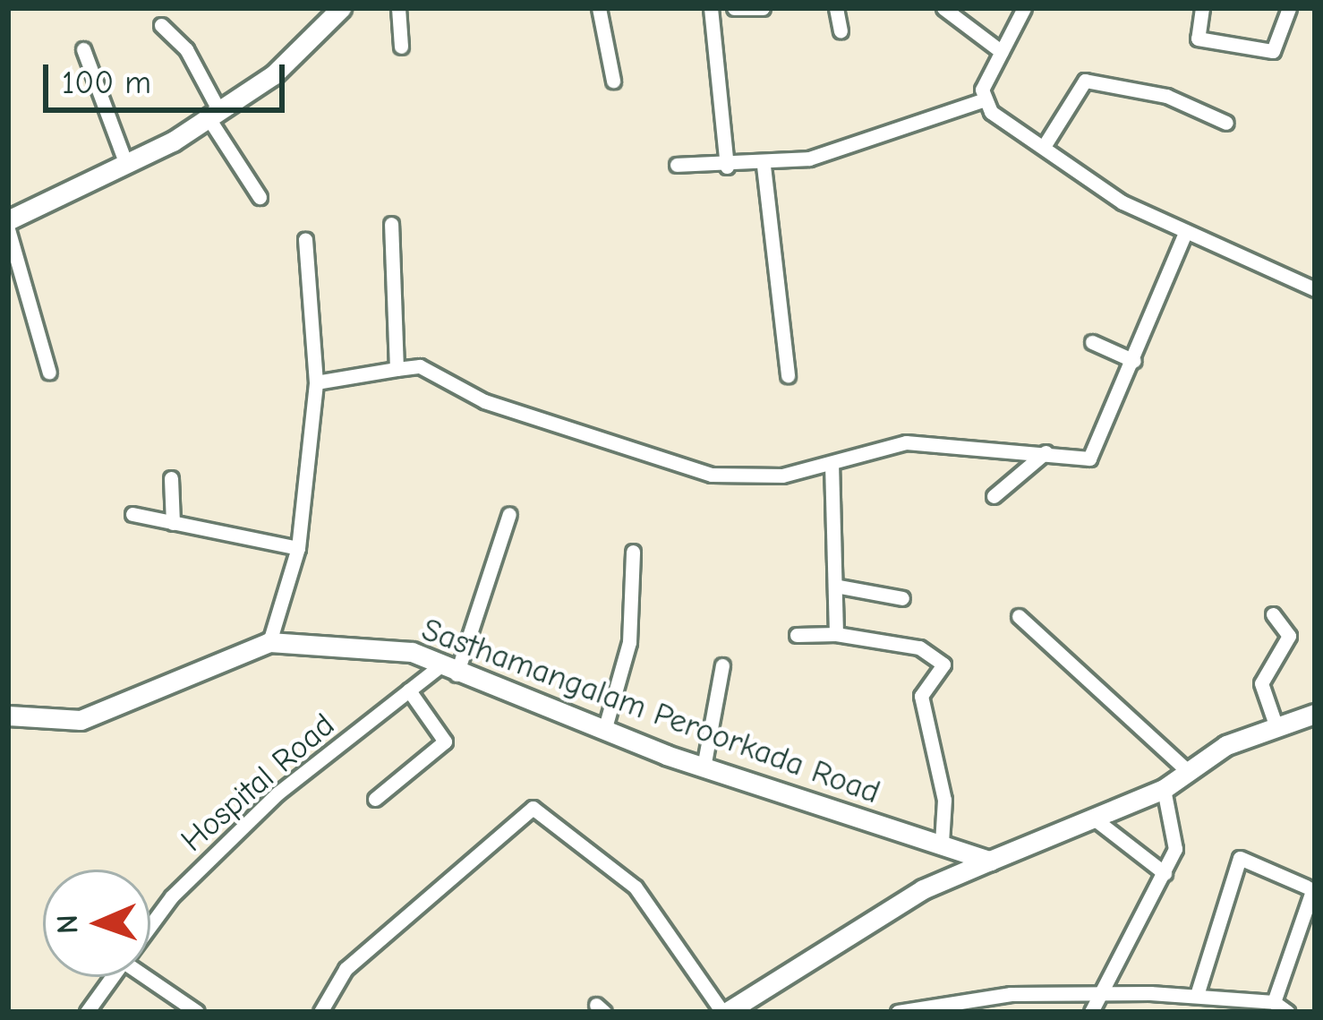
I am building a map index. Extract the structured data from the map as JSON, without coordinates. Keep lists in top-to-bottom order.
{
  "streets": {
    "street": ["Sasthamangalam Peroorkada Road", "Hospital Road"]
  },
  "crossings": [
    ["Sasthamangalam Peroorkada Road", "Hospital Road"]
  ],
  "scale_bar": "100 m",
  "north": "left"
}
